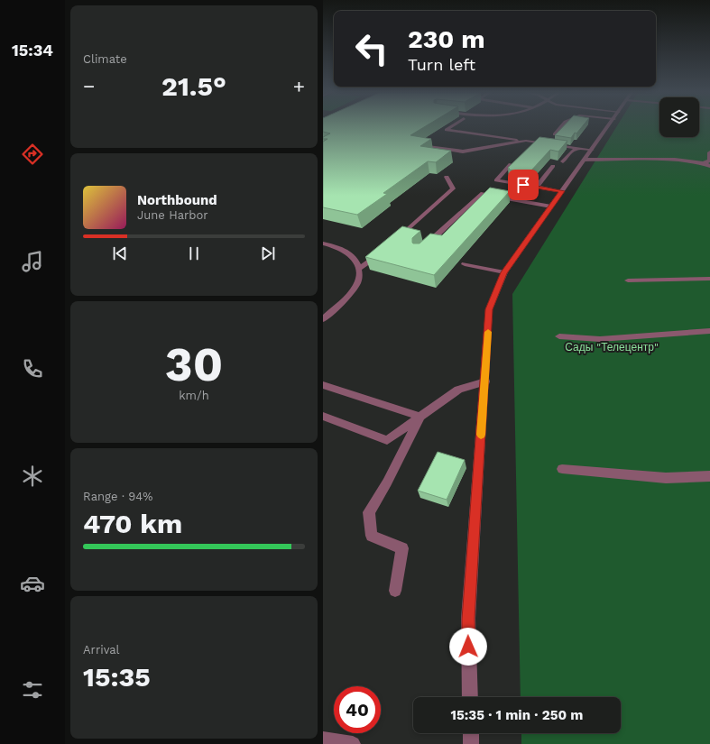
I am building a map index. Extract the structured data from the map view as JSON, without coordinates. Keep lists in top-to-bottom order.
{
  "parks": ["Сады \"Телецентр\""],
  "page": {
    "tabs": "15:34",
    "tile": [
      "Climate",
      ["30", "km/h"],
      ["Range · 94%", "470 km"],
      ["Arrival", "15:35"]
    ],
    "turn": ["230 m", "Turn left"],
    "heat": ["−", "21.5°", "+"],
    "song": ["Northbound", "June Harbor"],
    "limit": "40",
    "trip": "15:35 · 1 min · 250 m"
  }
}
